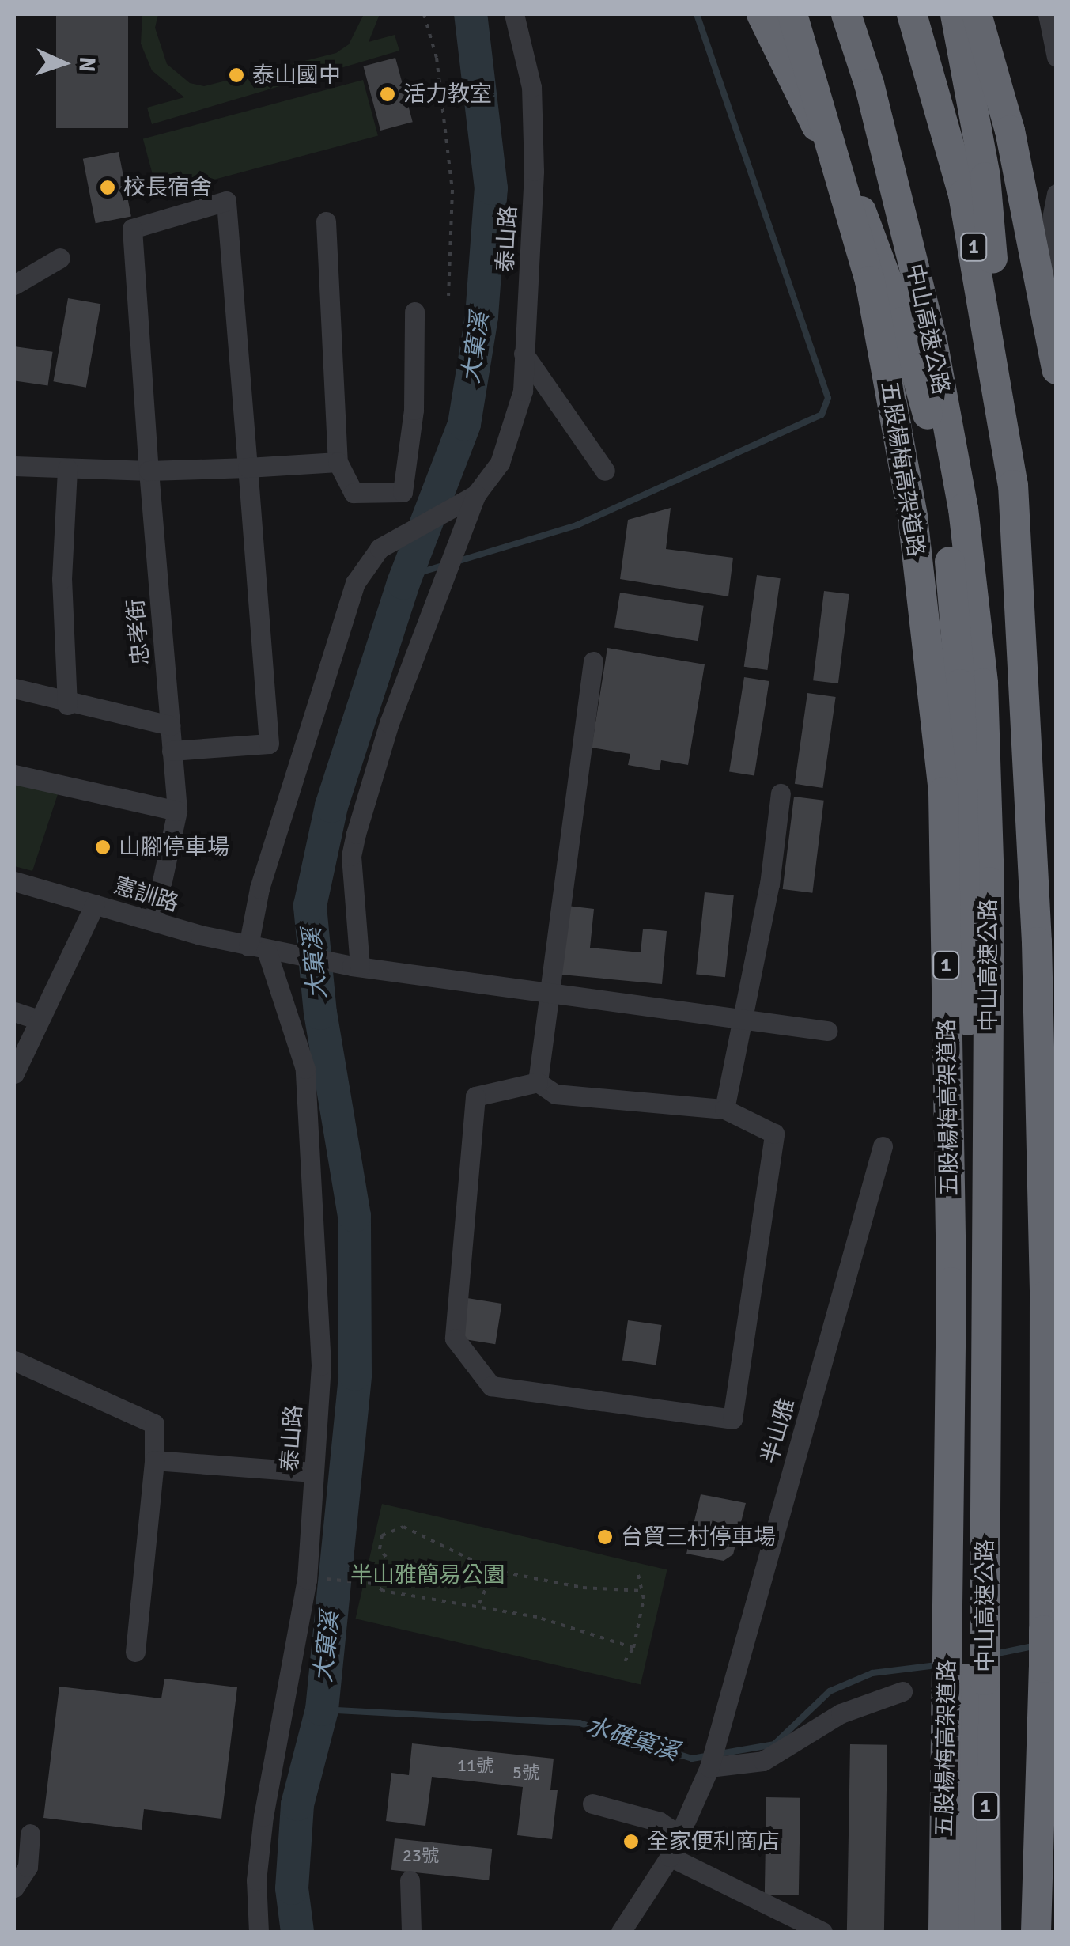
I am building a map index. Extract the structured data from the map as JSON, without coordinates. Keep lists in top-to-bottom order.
{
  "streets": {
    "highway": ["1", "中山高速公路", "五股楊梅高架道路"],
    "street": [
      "泰山路",
      "忠孝街",
      "憲訓路",
      "半山雅"
    ]
  },
  "crossings": [
    ["泰山路", "憲訓路"],
    ["忠孝街", "憲訓路"]
  ],
  "water": ["大窠溪", "水確窠溪"],
  "parks": ["半山雅簡易公園"],
  "places": [
    "泰山國中",
    "活力教室",
    "校長宿舍",
    "山腳停車場",
    "台貿三村停車場",
    "全家便利商店"
  ],
  "house_numbers": ["11號", "5號", "23號"],
  "north": "right"
}
